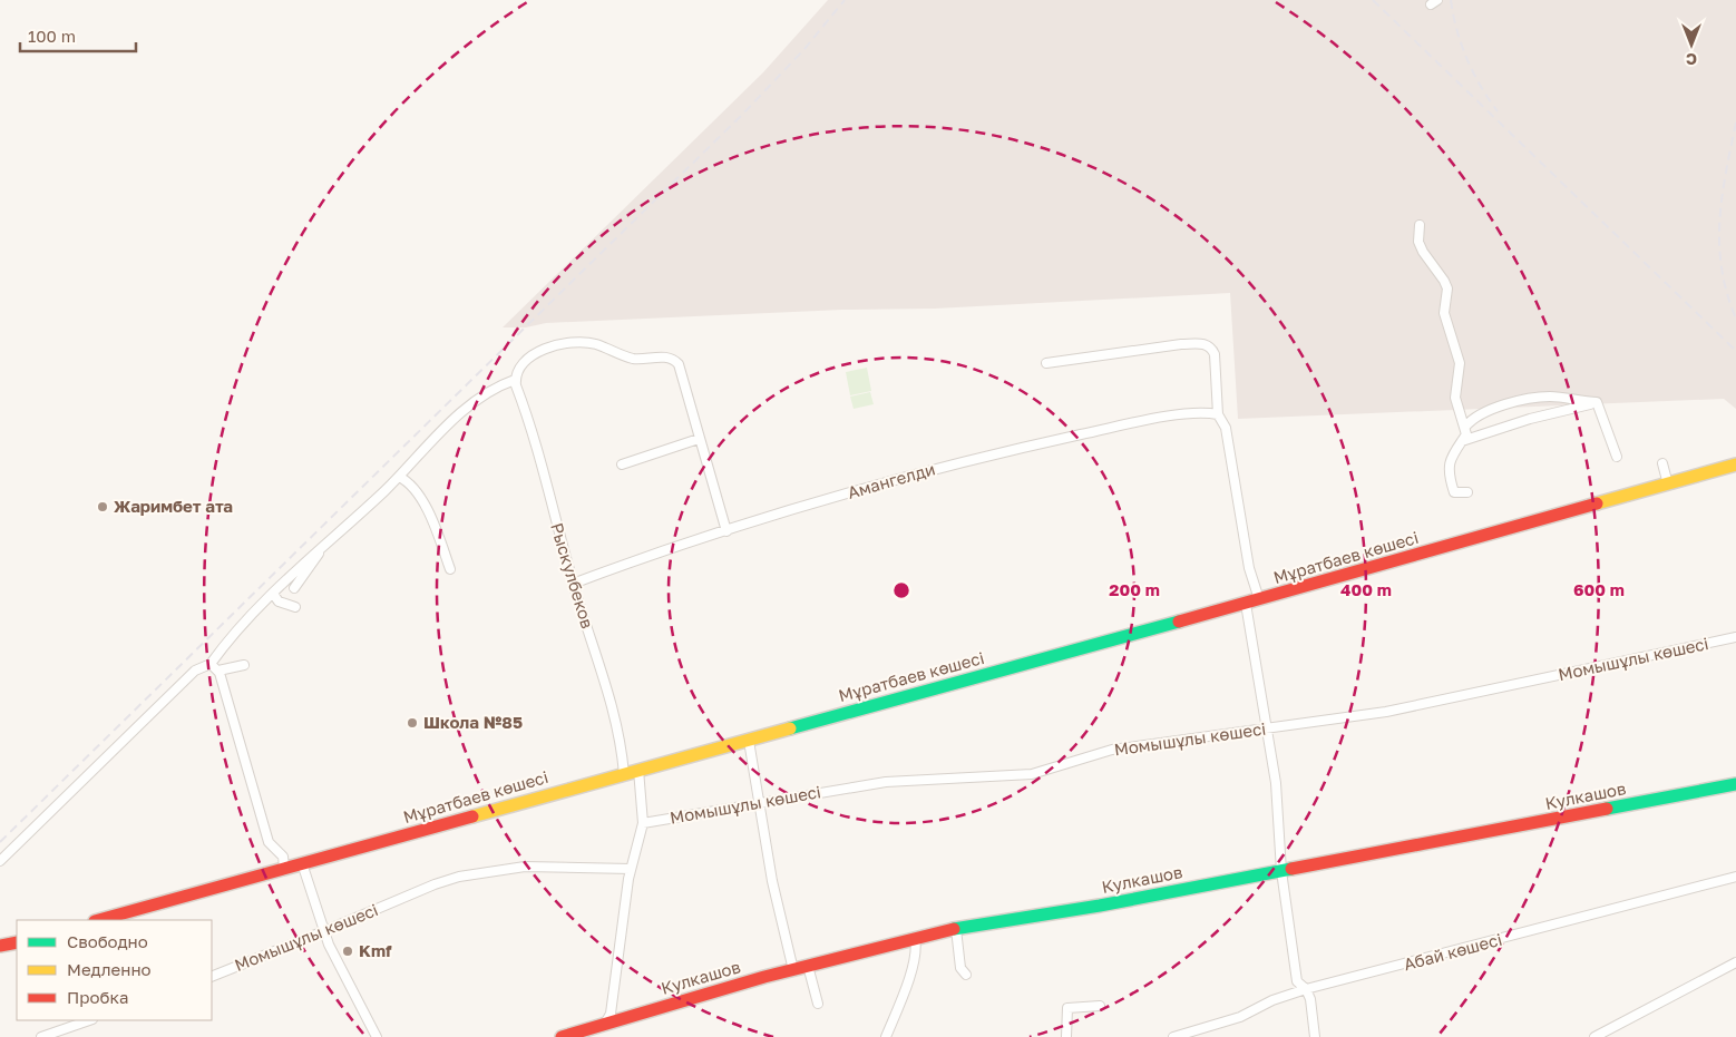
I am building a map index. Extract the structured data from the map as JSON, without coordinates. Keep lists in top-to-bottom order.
{
  "streets": {
    "street": [
      "Амангелди",
      "Мұратбаев көшесі",
      "Рыскулбеков",
      "Момышұлы көшесі",
      "Кулкашов",
      "Абай көшесі"
    ]
  },
  "crossings": [
    ["Амангелди", "Рыскулбеков"],
    ["Мұратбаев көшесі", "Рыскулбеков"]
  ],
  "places": ["Жаримбет ата", "Школа №85", "Kmf"],
  "legend": ["Свободно", "Медленно", "Пробка"],
  "scale_bar": "100 m",
  "north": "bottom",
  "rings": ["200 m", "400 m", "600 m"]
}
